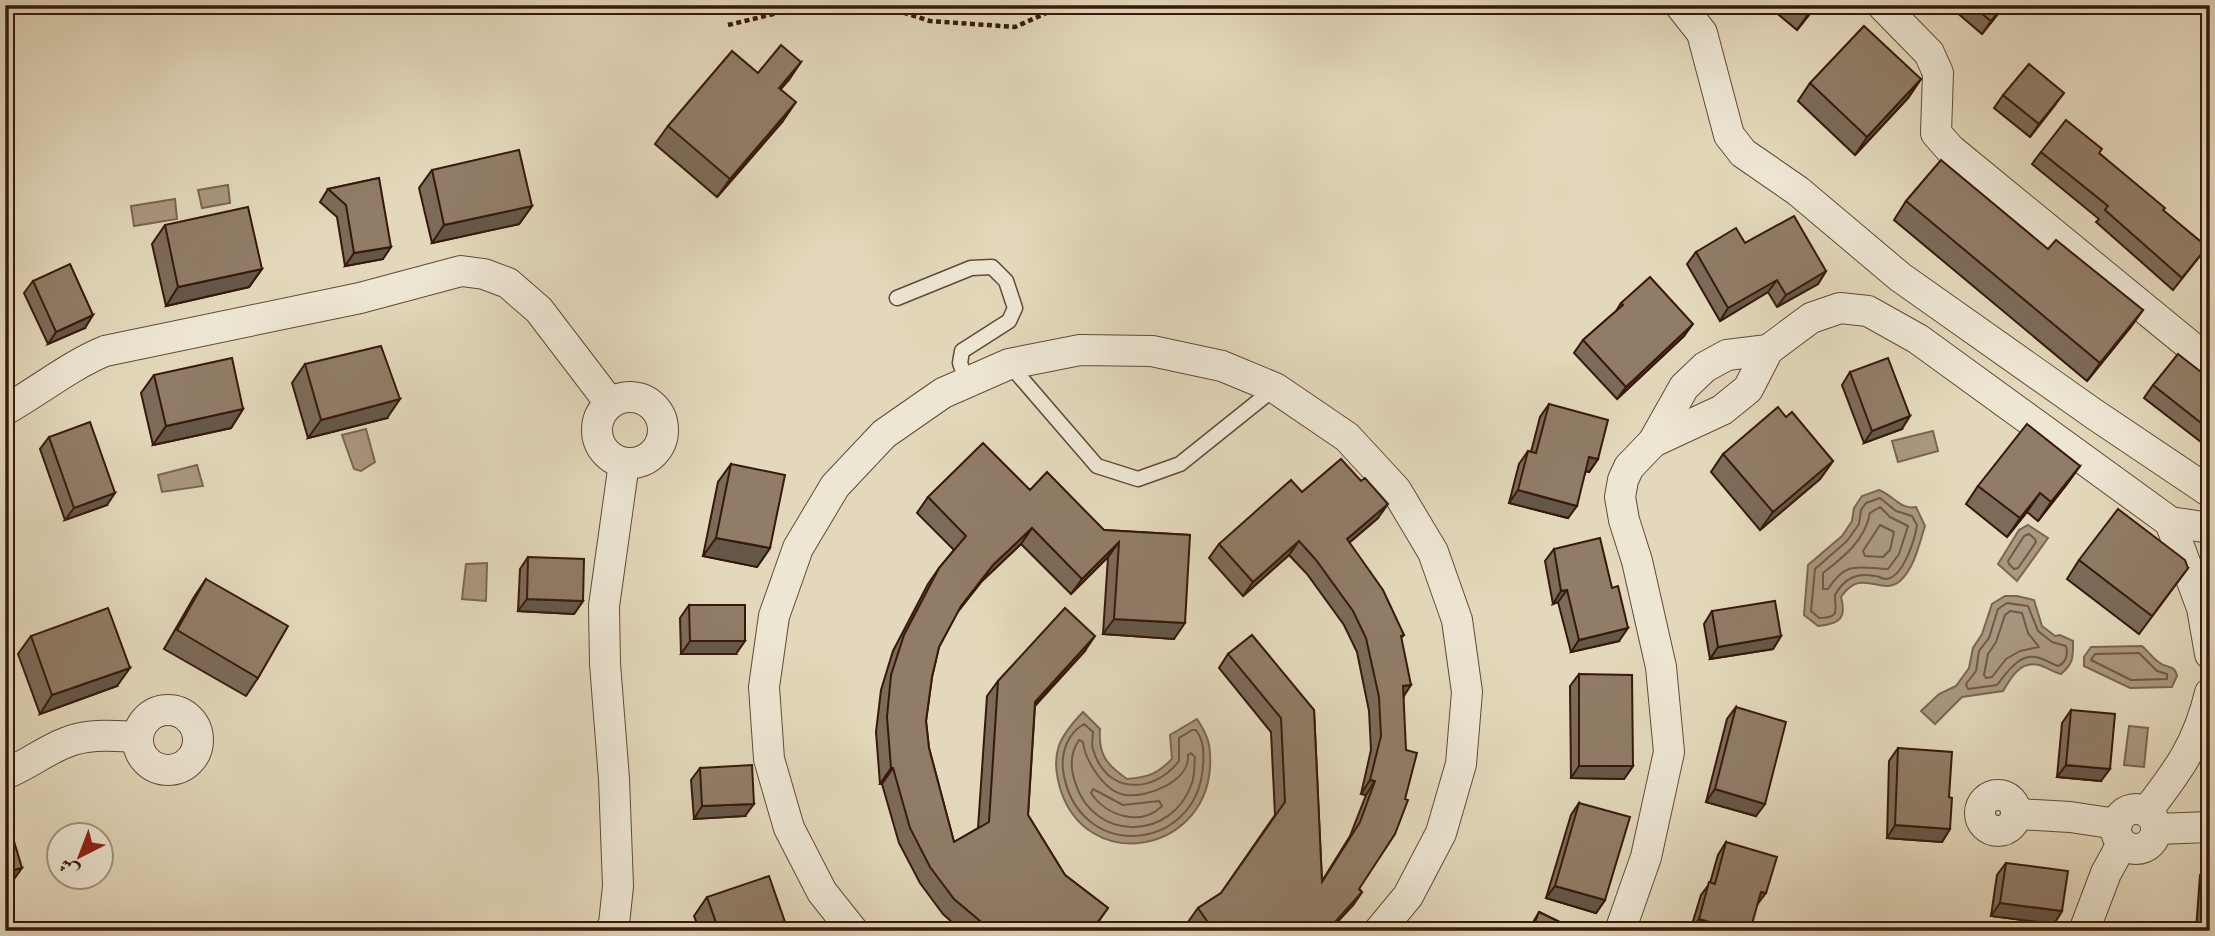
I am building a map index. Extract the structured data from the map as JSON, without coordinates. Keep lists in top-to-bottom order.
{
  "north": "bottom left"
}
